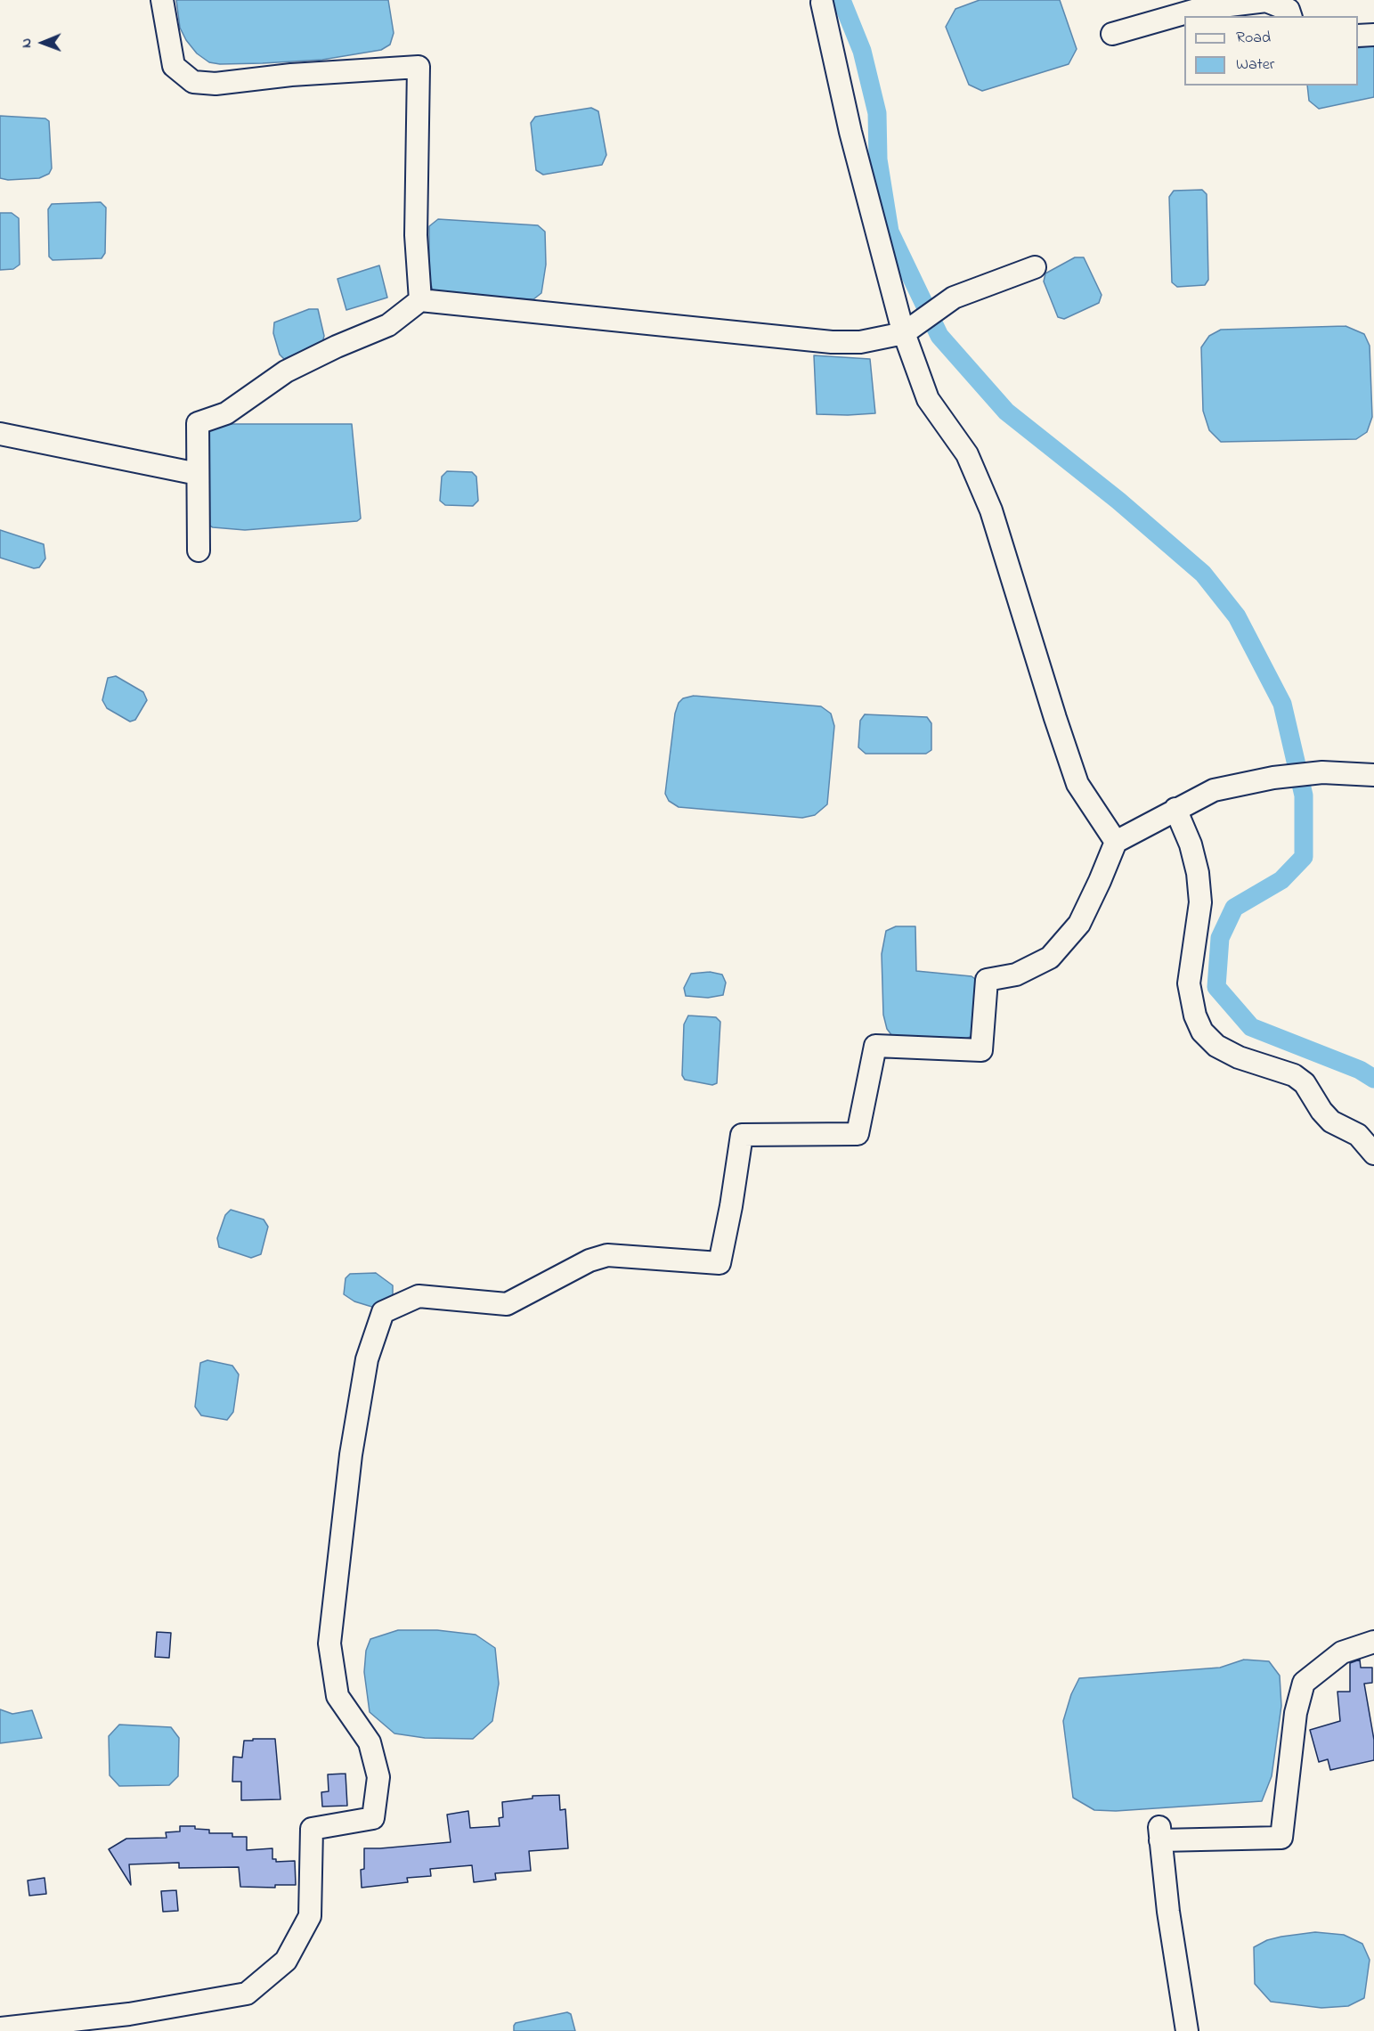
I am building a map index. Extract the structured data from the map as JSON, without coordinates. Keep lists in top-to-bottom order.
{
  "legend": ["Road", "Water"],
  "north": "left"
}
